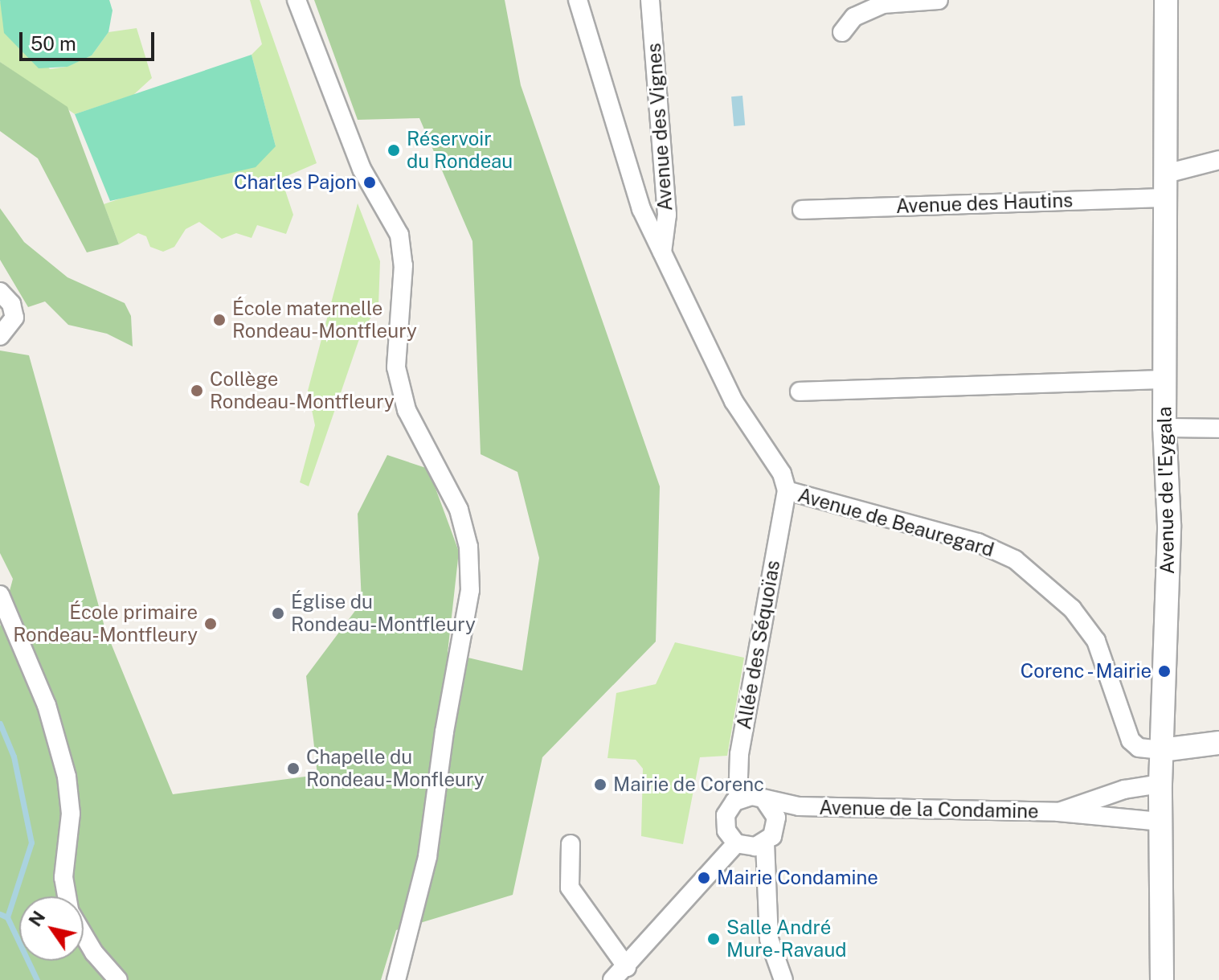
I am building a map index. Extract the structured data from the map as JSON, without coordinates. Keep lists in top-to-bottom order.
{
  "streets": {
    "street": [
      "Avenue des Vignes",
      "Avenue des Hautins",
      "Avenue de l'Eygala",
      "Avenue de Beauregard",
      "Allée des Séquoïas",
      "Avenue de la Condamine"
    ]
  },
  "crossings": [
    ["Avenue des Vignes", "Avenue de Beauregard"],
    ["Avenue des Hautins", "Avenue de l'Eygala"],
    ["Avenue de l'Eygala", "Avenue de Beauregard"],
    ["Avenue de l'Eygala", "Avenue de la Condamine"],
    ["Avenue de Beauregard", "Allée des Séquoïas"],
    ["Allée des Séquoïas", "Avenue de la Condamine"]
  ],
  "places": [
    "Réservoir du Rondeau",
    "Charles Pajon",
    "École maternelle Rondeau-Montfleury",
    "Collège Rondeau-Montfleury",
    "Église du Rondeau-Montfleury",
    "École primaire Rondeau-Montfleury",
    "Corenc - Mairie",
    "Chapelle du Rondeau-Monfleury",
    "Mairie de Corenc",
    "Mairie Condamine",
    "Salle André Mure-Ravaud"
  ],
  "scale_bar": "50 m",
  "north": "top left"
}
